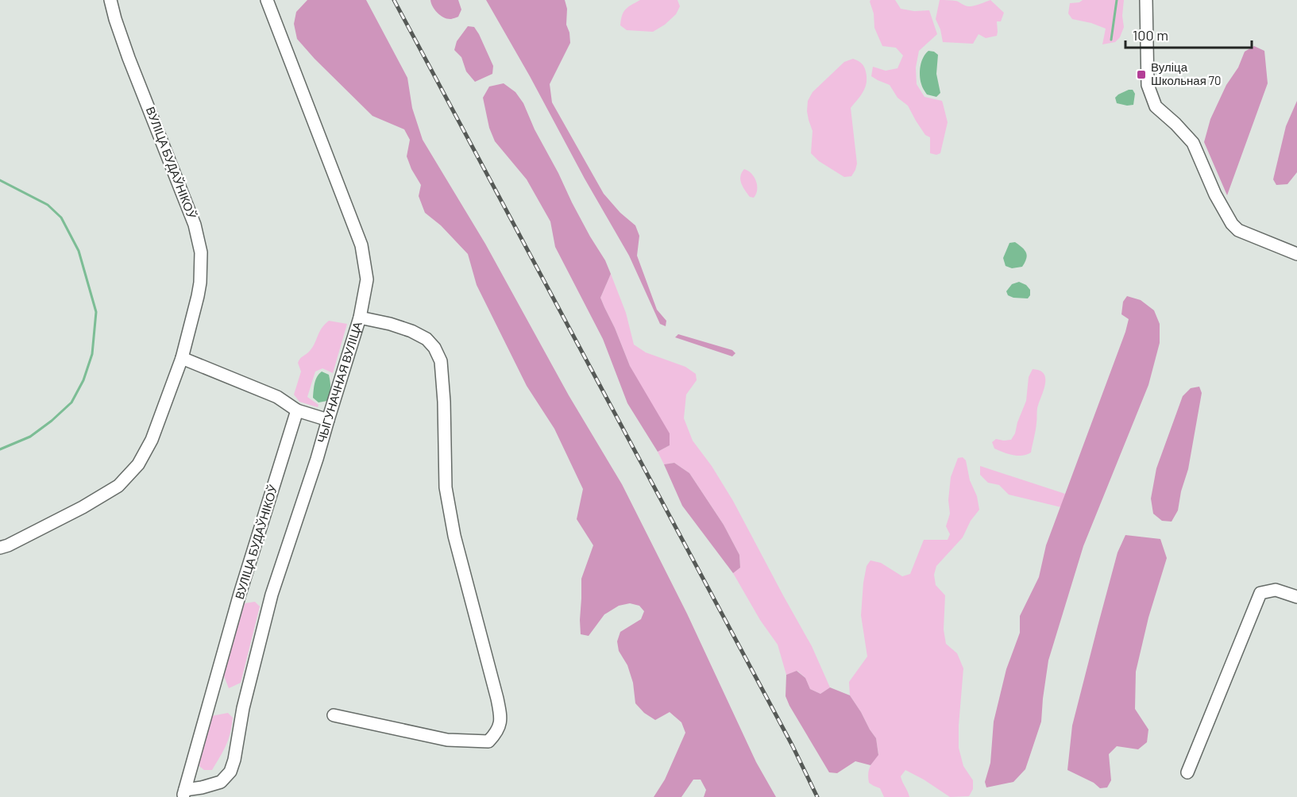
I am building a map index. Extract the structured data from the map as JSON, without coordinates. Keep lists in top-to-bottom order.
{
  "streets": {
    "street": ["ВУЛІЦА БУДАЎНІКОЎ", "ЧЫГУНАЧНАЯ ВУЛІЦА"]
  },
  "crossings": [
    ["ВУЛІЦА БУДАЎНІКОЎ", "ЧЫГУНАЧНАЯ ВУЛІЦА"]
  ],
  "places": {
    "transit": ["Вуліца Школьная 70"]
  },
  "scale_bar": "100 m"
}
